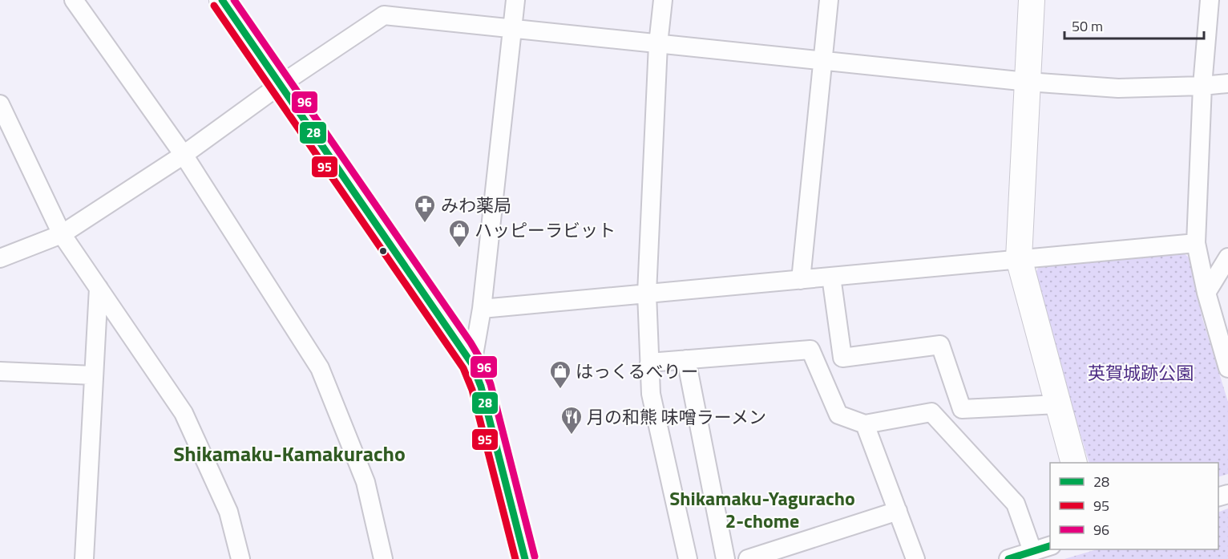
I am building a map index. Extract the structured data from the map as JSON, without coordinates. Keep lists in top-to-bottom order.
{
  "districts": ["Shikamaku-Kamakuracho", "Shikamaku-Yaguracho 2-chome"],
  "parks": ["英賀城跡公園"],
  "places": {
    "pharmacy": ["みわ薬局"],
    "shop": ["ハッピーラビット", "はっくるべりー"],
    "restaurant": ["月の和熊 味噌ラーメン"]
  },
  "lines": ["transit line 28", "transit line 96", "transit line 95"],
  "legend": ["28", "95", "96"],
  "scale_bar": "50 m"
}
